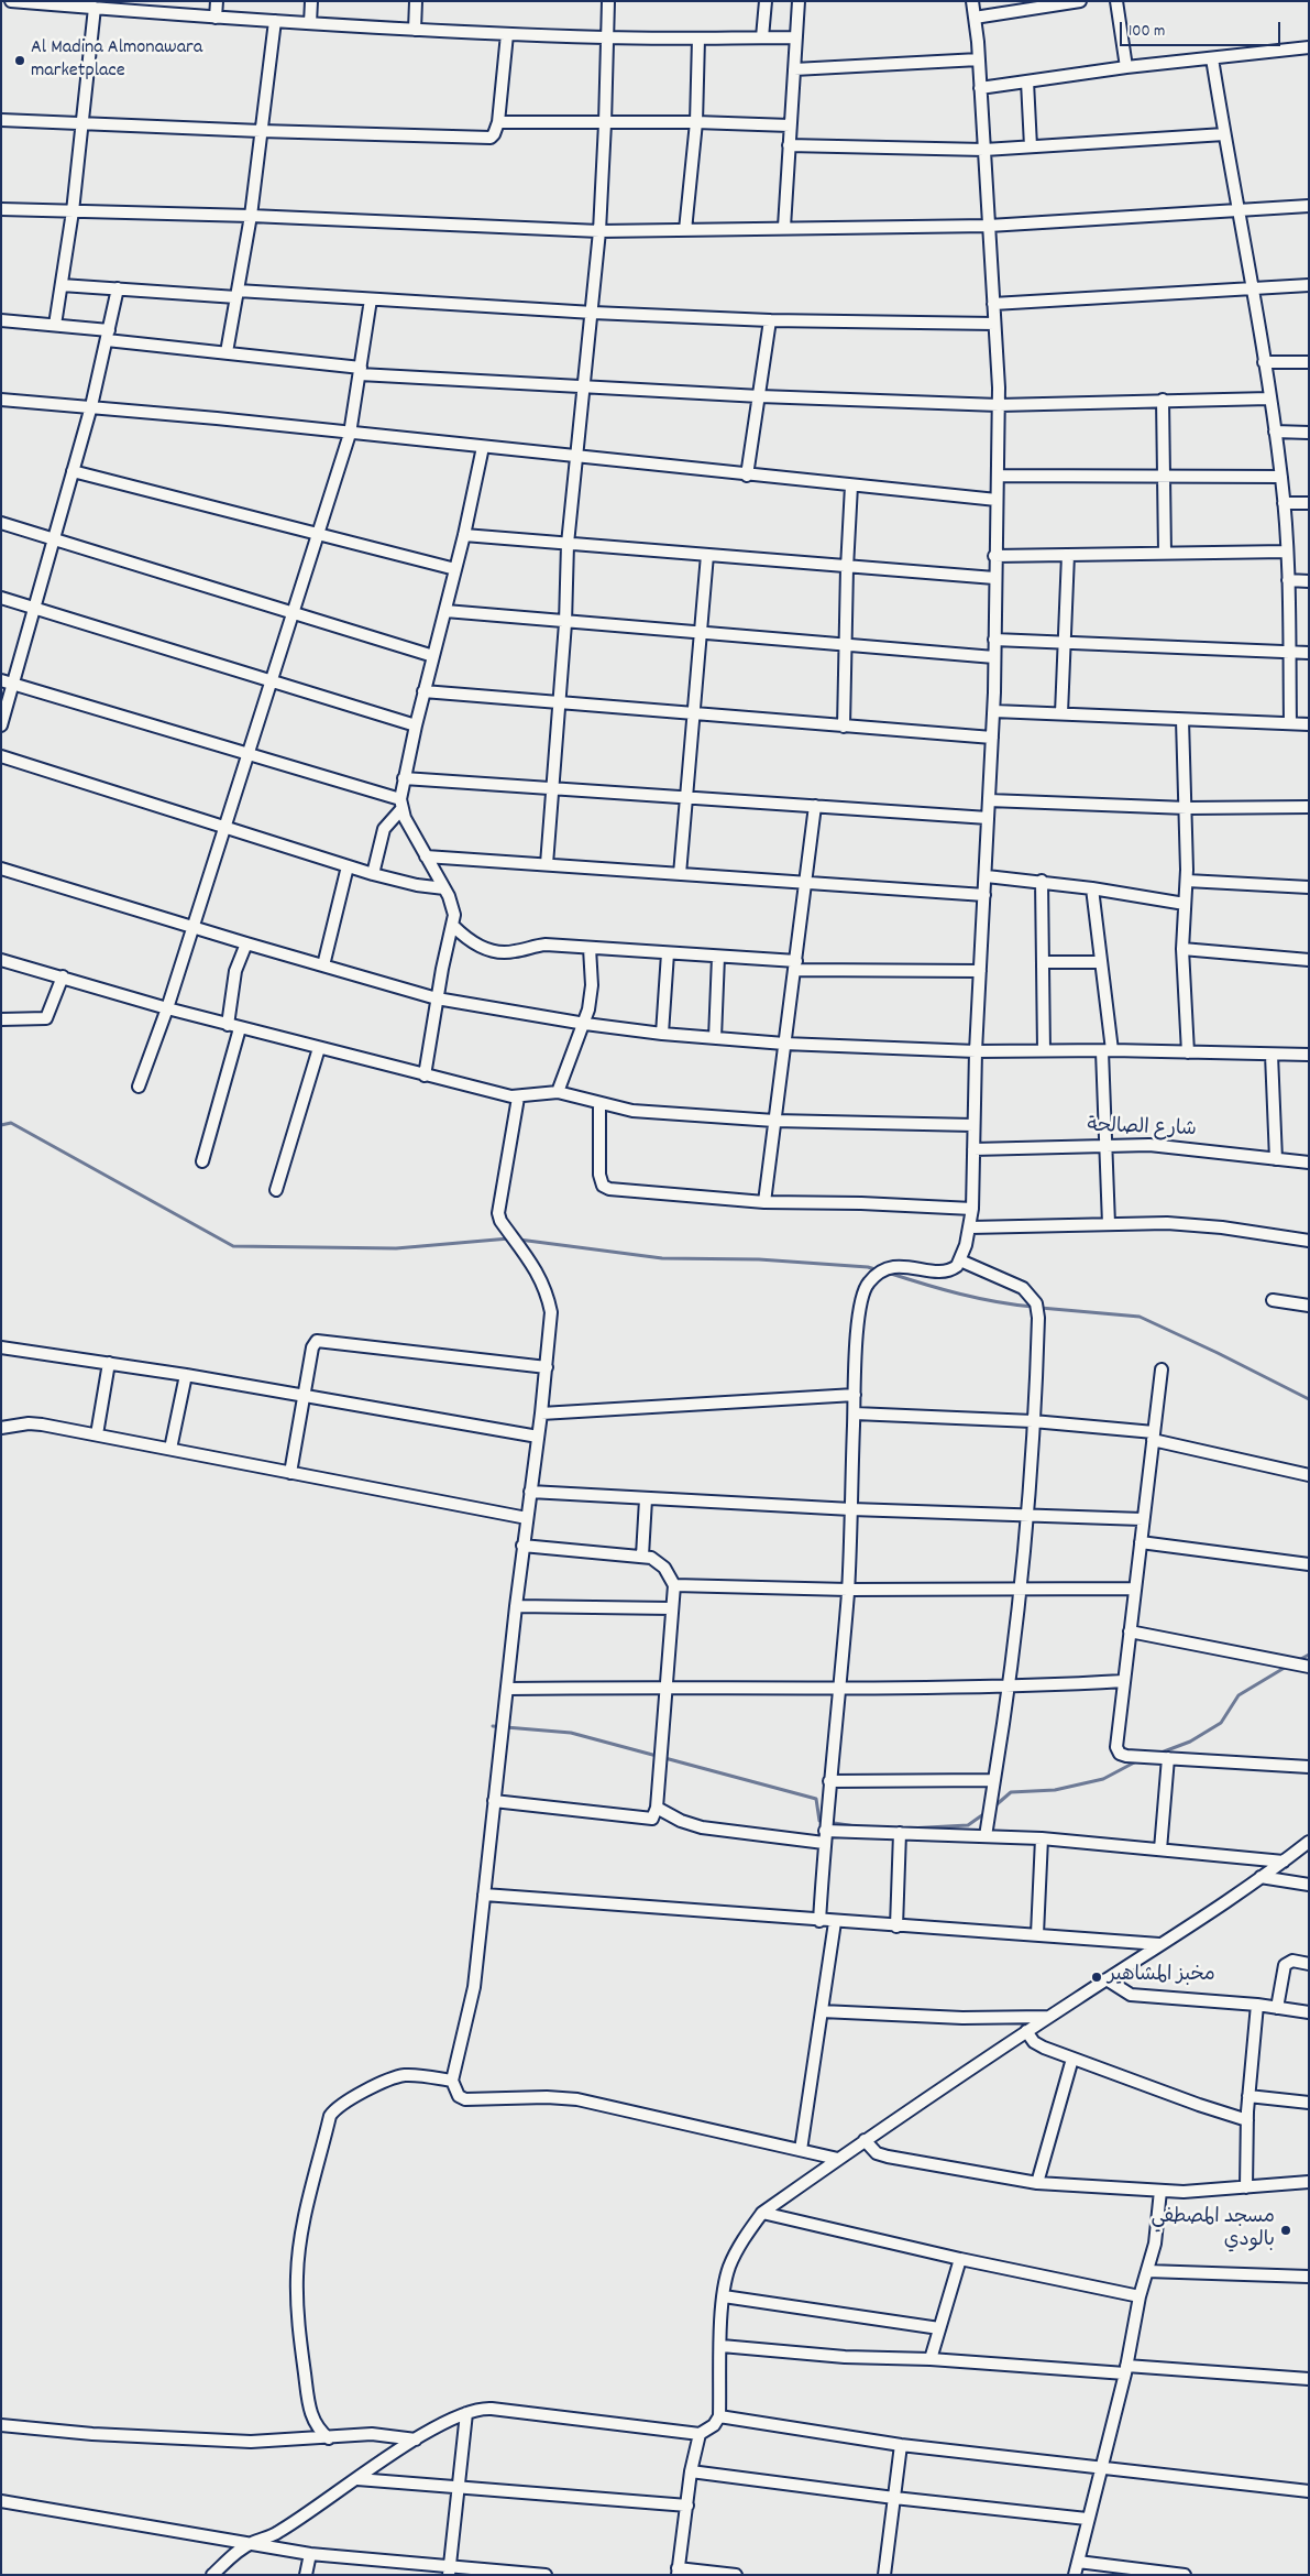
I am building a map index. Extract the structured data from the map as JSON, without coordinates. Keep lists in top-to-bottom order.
{
  "streets": {
    "street": ["شارع الصالحة"]
  },
  "places": ["Al Madina Almonawara marketplace", "مخبز المشاهير", "مسجد المصطفي بالودي"],
  "scale_bar": "100 m"
}
